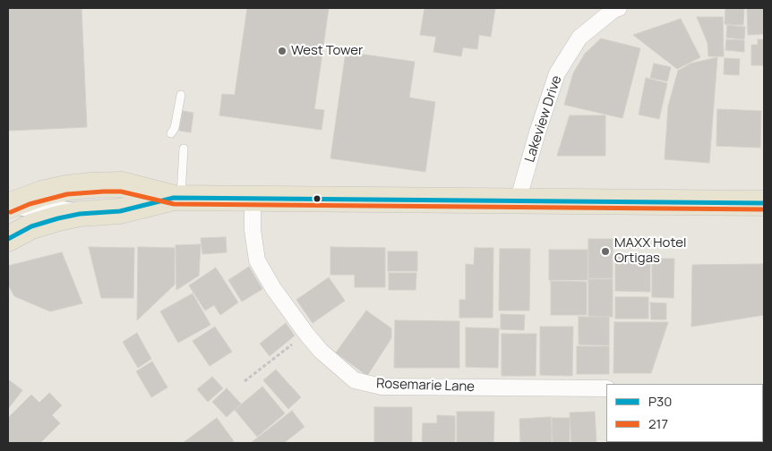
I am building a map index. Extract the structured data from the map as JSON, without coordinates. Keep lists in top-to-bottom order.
{
  "streets": {
    "street": ["Lakeview Drive", "Rosemarie Lane"]
  },
  "places": ["West Tower", "MAXX Hotel Ortigas"],
  "lines": ["transit line 217", "transit line P30"],
  "legend": ["P30", "217"]
}
